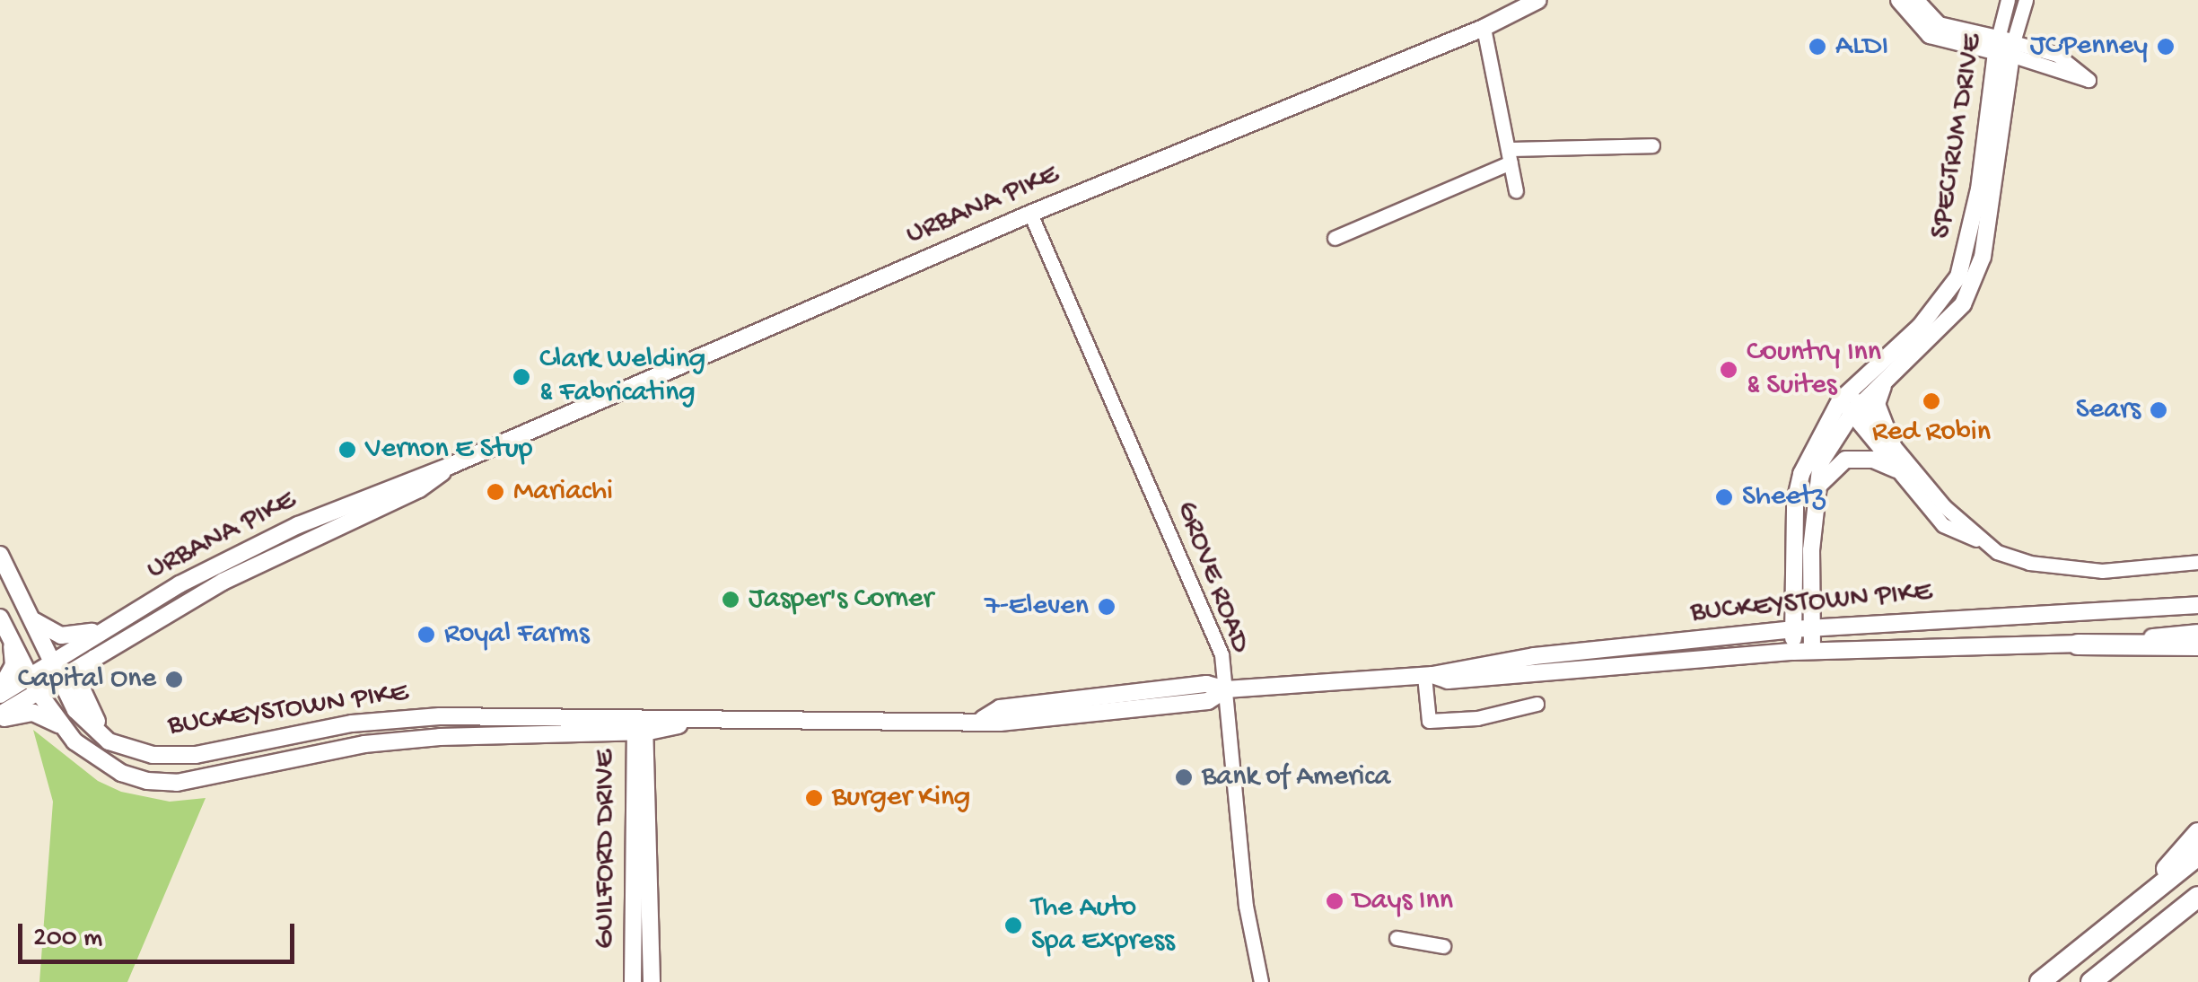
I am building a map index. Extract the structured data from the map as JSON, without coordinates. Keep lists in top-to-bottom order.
{
  "streets": {
    "main road": [
      "SPECTRUM DRIVE",
      "URBANA PIKE",
      "BUCKEYSTOWN PIKE",
      "GUILFORD DRIVE"
    ],
    "street": ["GROVE ROAD"]
  },
  "crossings": [
    ["SPECTRUM DRIVE", "BUCKEYSTOWN PIKE"],
    ["URBANA PIKE", "GROVE ROAD"],
    ["URBANA PIKE", "BUCKEYSTOWN PIKE"],
    ["GROVE ROAD", "BUCKEYSTOWN PIKE"],
    ["BUCKEYSTOWN PIKE", "GUILFORD DRIVE"]
  ],
  "places": [
    "ALDI",
    "JCPenney",
    "Country Inn & Suites",
    "Clark Welding & Fabricating",
    "Red Robin",
    "Sears",
    "Vernon E Stup",
    "Mariachi",
    "Sheetz",
    "Jasper's Corner",
    "7-Eleven",
    "Royal Farms",
    "Capital One",
    "Bank of America",
    "Burger King",
    "Days Inn",
    "The Auto Spa Express"
  ],
  "scale_bar": "200 m"
}
